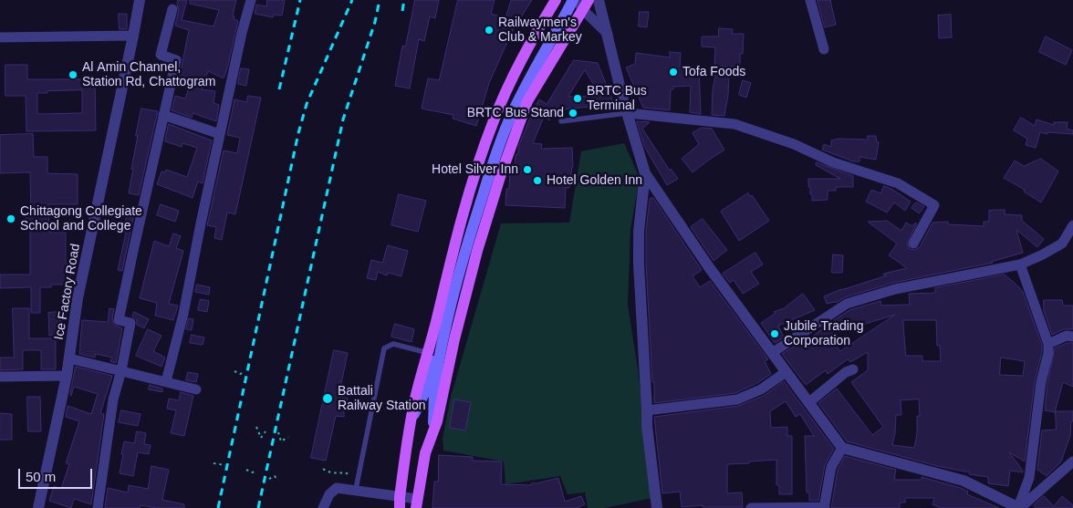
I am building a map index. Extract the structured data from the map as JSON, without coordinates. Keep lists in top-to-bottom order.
{
  "streets": {
    "street": ["Ice Factory Road"]
  },
  "places": [
    "Railwaymen's Club & Markey",
    "Tofa Foods",
    "Al Amin Channel, Station Rd, Chattogram",
    "BRTC Bus Terminal",
    "BRTC Bus Stand",
    "Hotel Silver Inn",
    "Hotel Golden Inn",
    "Chittagong Collegiate School and College",
    "Jubile Trading Corporation",
    "Battali Railway Station"
  ],
  "scale_bar": "50 m"
}
